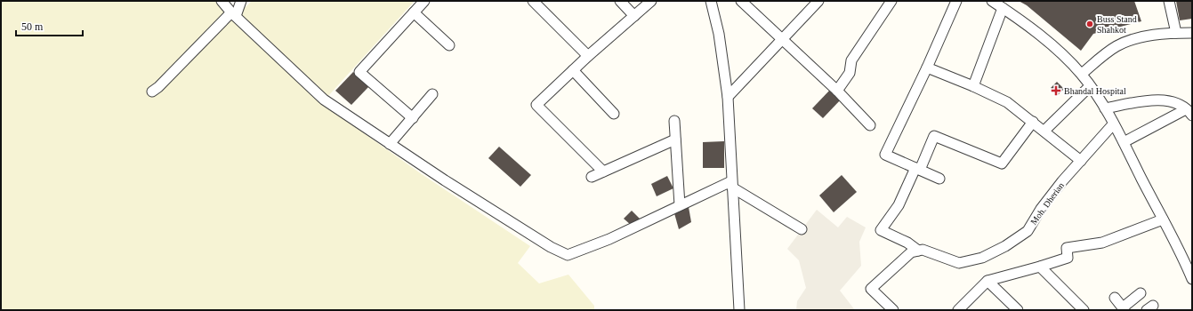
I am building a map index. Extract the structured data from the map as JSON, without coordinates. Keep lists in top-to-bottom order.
{
  "streets": {
    "street": ["Moh. Dherian"]
  },
  "places": {
    "other": ["Buss Stand Shahkot"],
    "health": ["Bhandal Hospital"]
  },
  "scale_bar": "50 m"
}
